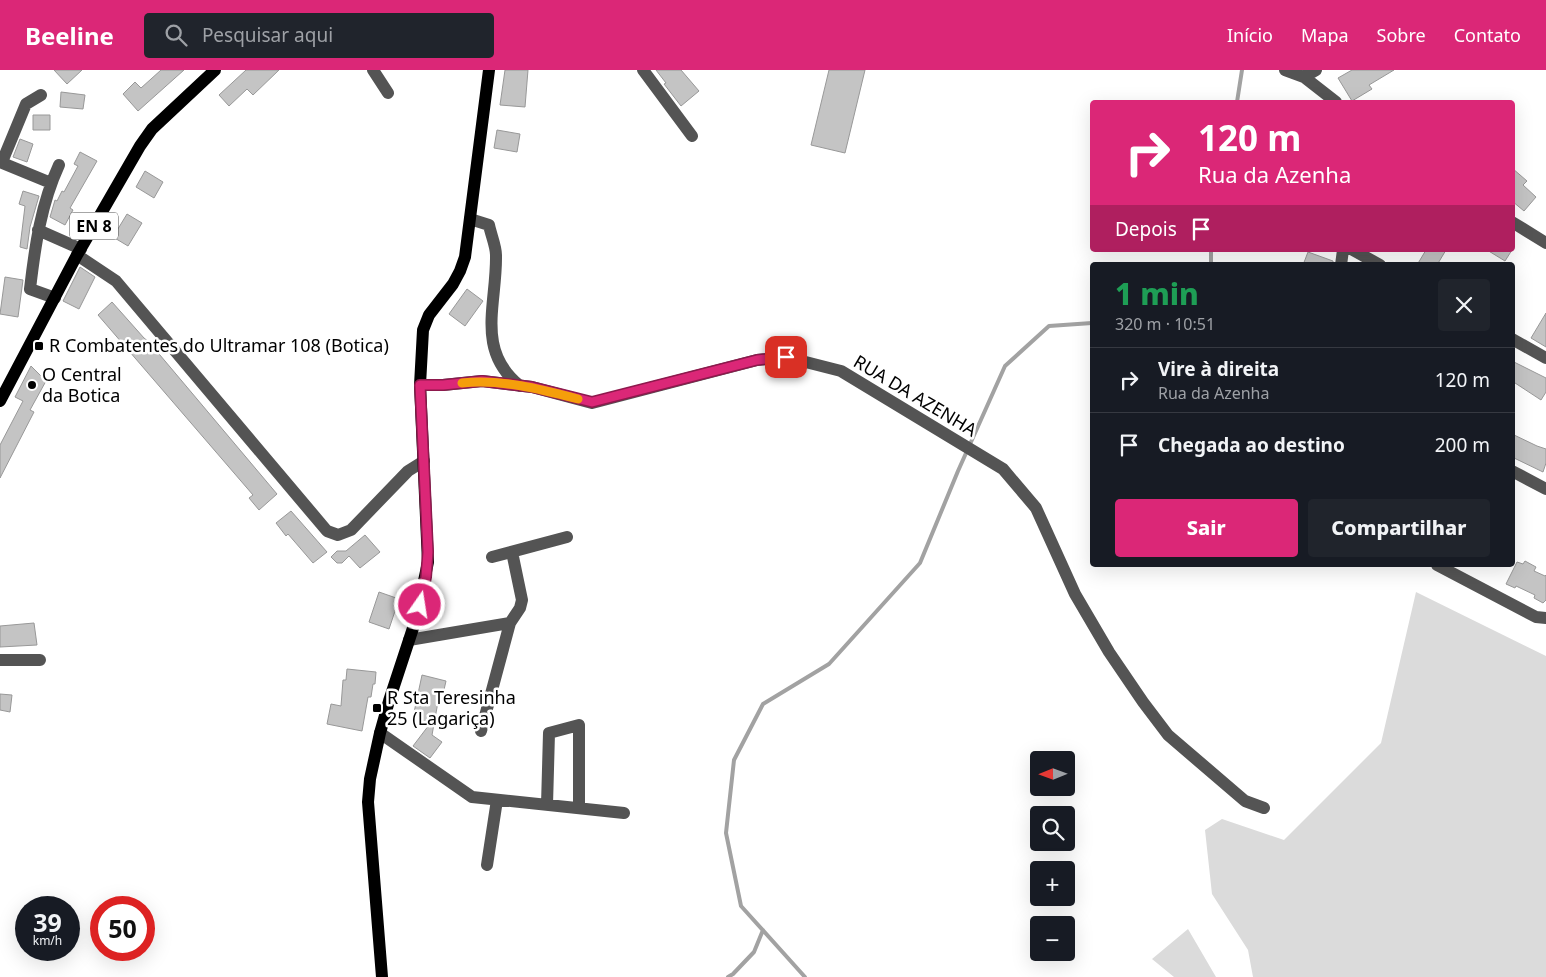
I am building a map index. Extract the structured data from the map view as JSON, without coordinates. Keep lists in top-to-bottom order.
{
  "streets": {
    "main road": ["EN 8"],
    "street": ["RUA DA AZENHA"]
  },
  "places": {
    "transit": ["R Combatentes do Ultramar 108 (Botica)", "R Sta Teresinha 25 (Lagariça)"],
    "other": ["O Central da Botica"]
  },
  "north": "left",
  "page": {
    "header": "Beeline",
    "search": "Pesquisar aqui",
    "nav": [
      "Início",
      "Mapa",
      "Sobre",
      "Contato"
    ],
    "turn": ["120 m", "Rua da Azenha"],
    "then": "Depois",
    "heading": ["1 min", "320 m · 10:51"],
    "list": [
      {
        "name": "Vire à direita",
        "note": "Rua da Azenha",
        "value": "120 m"
      },
      {
        "name": "Chegada ao destino",
        "value": "200 m"
      }
    ],
    "buttons": ["Sair", "Compartilhar"],
    "map_buttons": ["+", "−"],
    "speed": "39 km/h",
    "limit": "50"
  }
}
